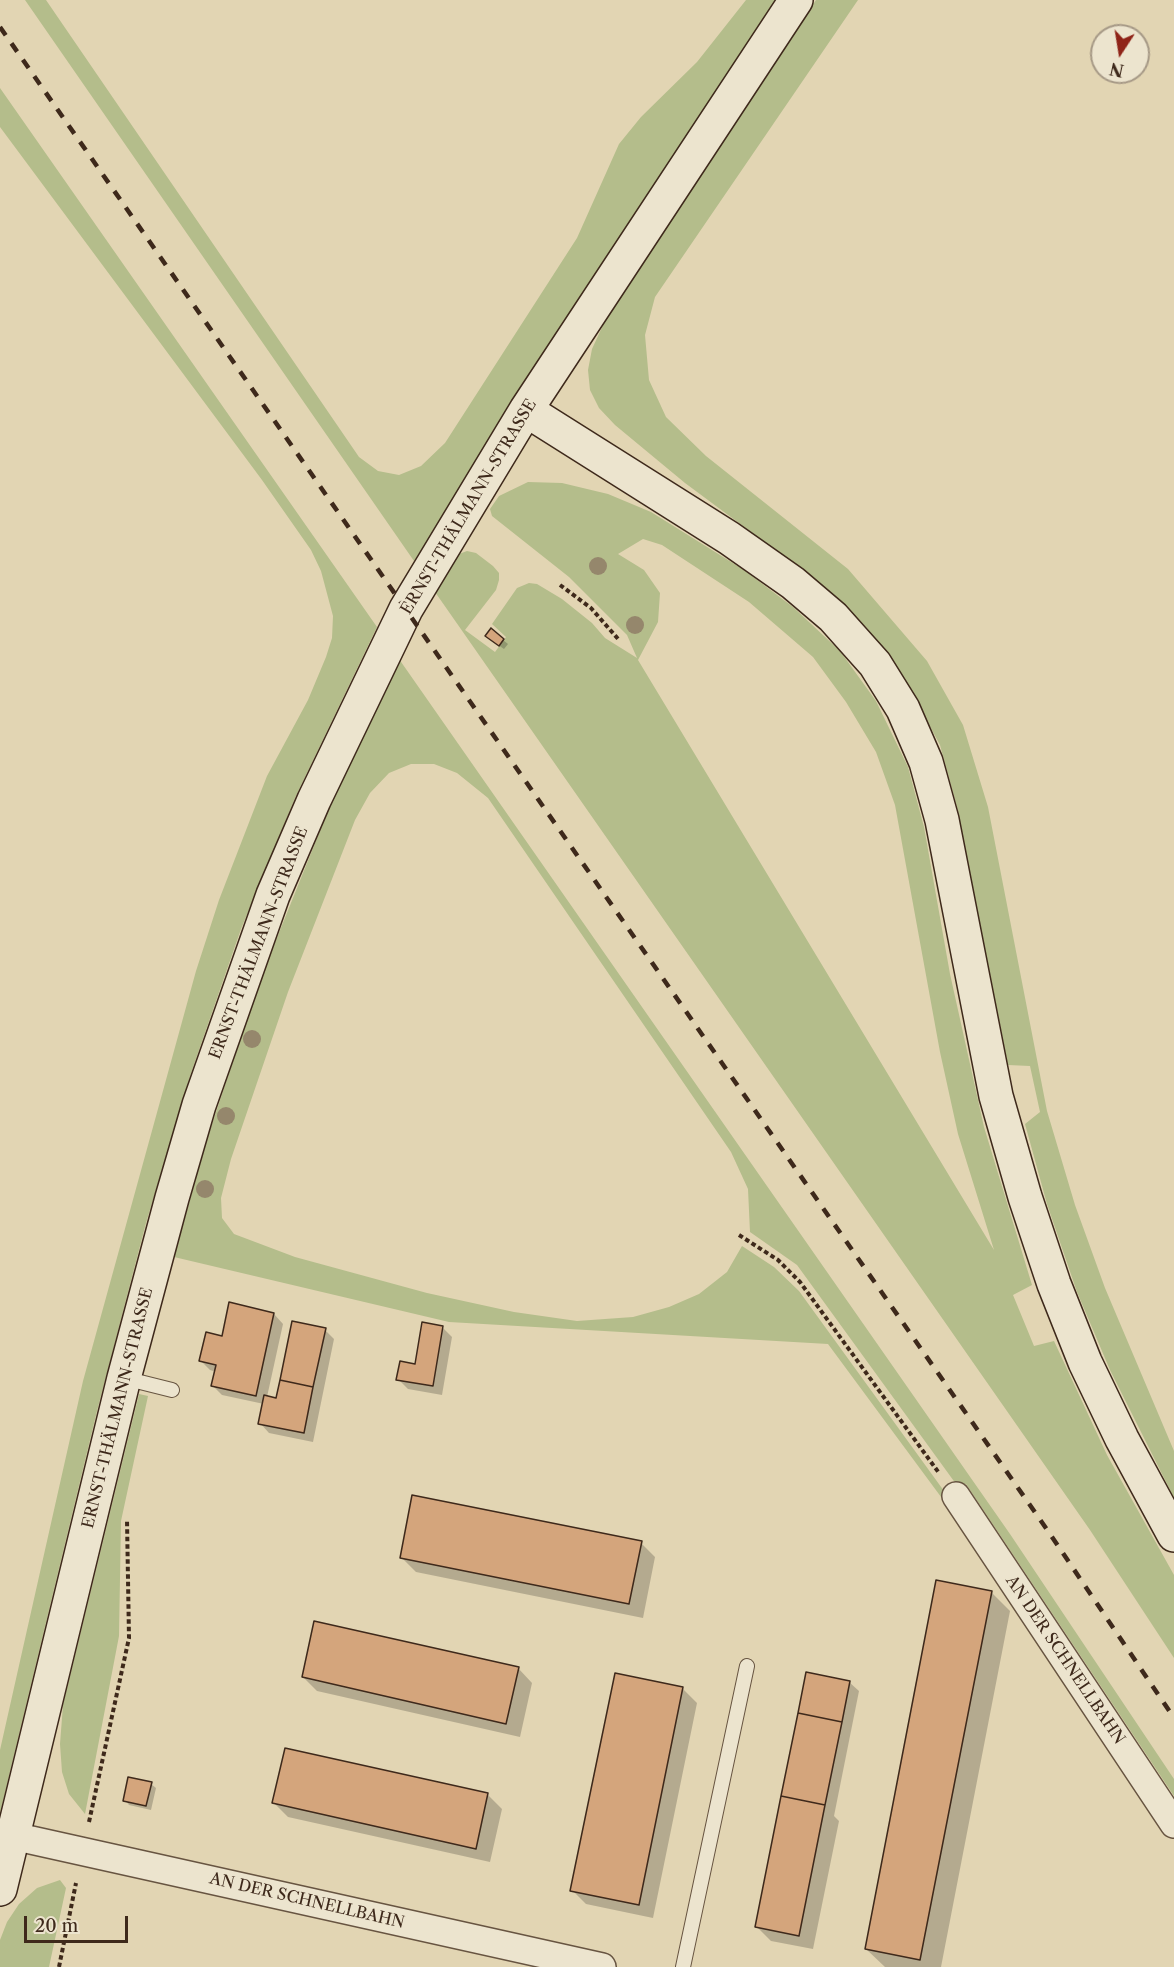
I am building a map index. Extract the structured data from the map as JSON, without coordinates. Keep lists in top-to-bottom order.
{
  "streets": {
    "main road": ["ERNST-THÄLMANN-STRASSE"],
    "street": ["AN DER SCHNELLBAHN"]
  },
  "crossings": [
    ["ERNST-THÄLMANN-STRASSE", "AN DER SCHNELLBAHN"]
  ],
  "scale_bar": "20 m",
  "north": "bottom"
}
